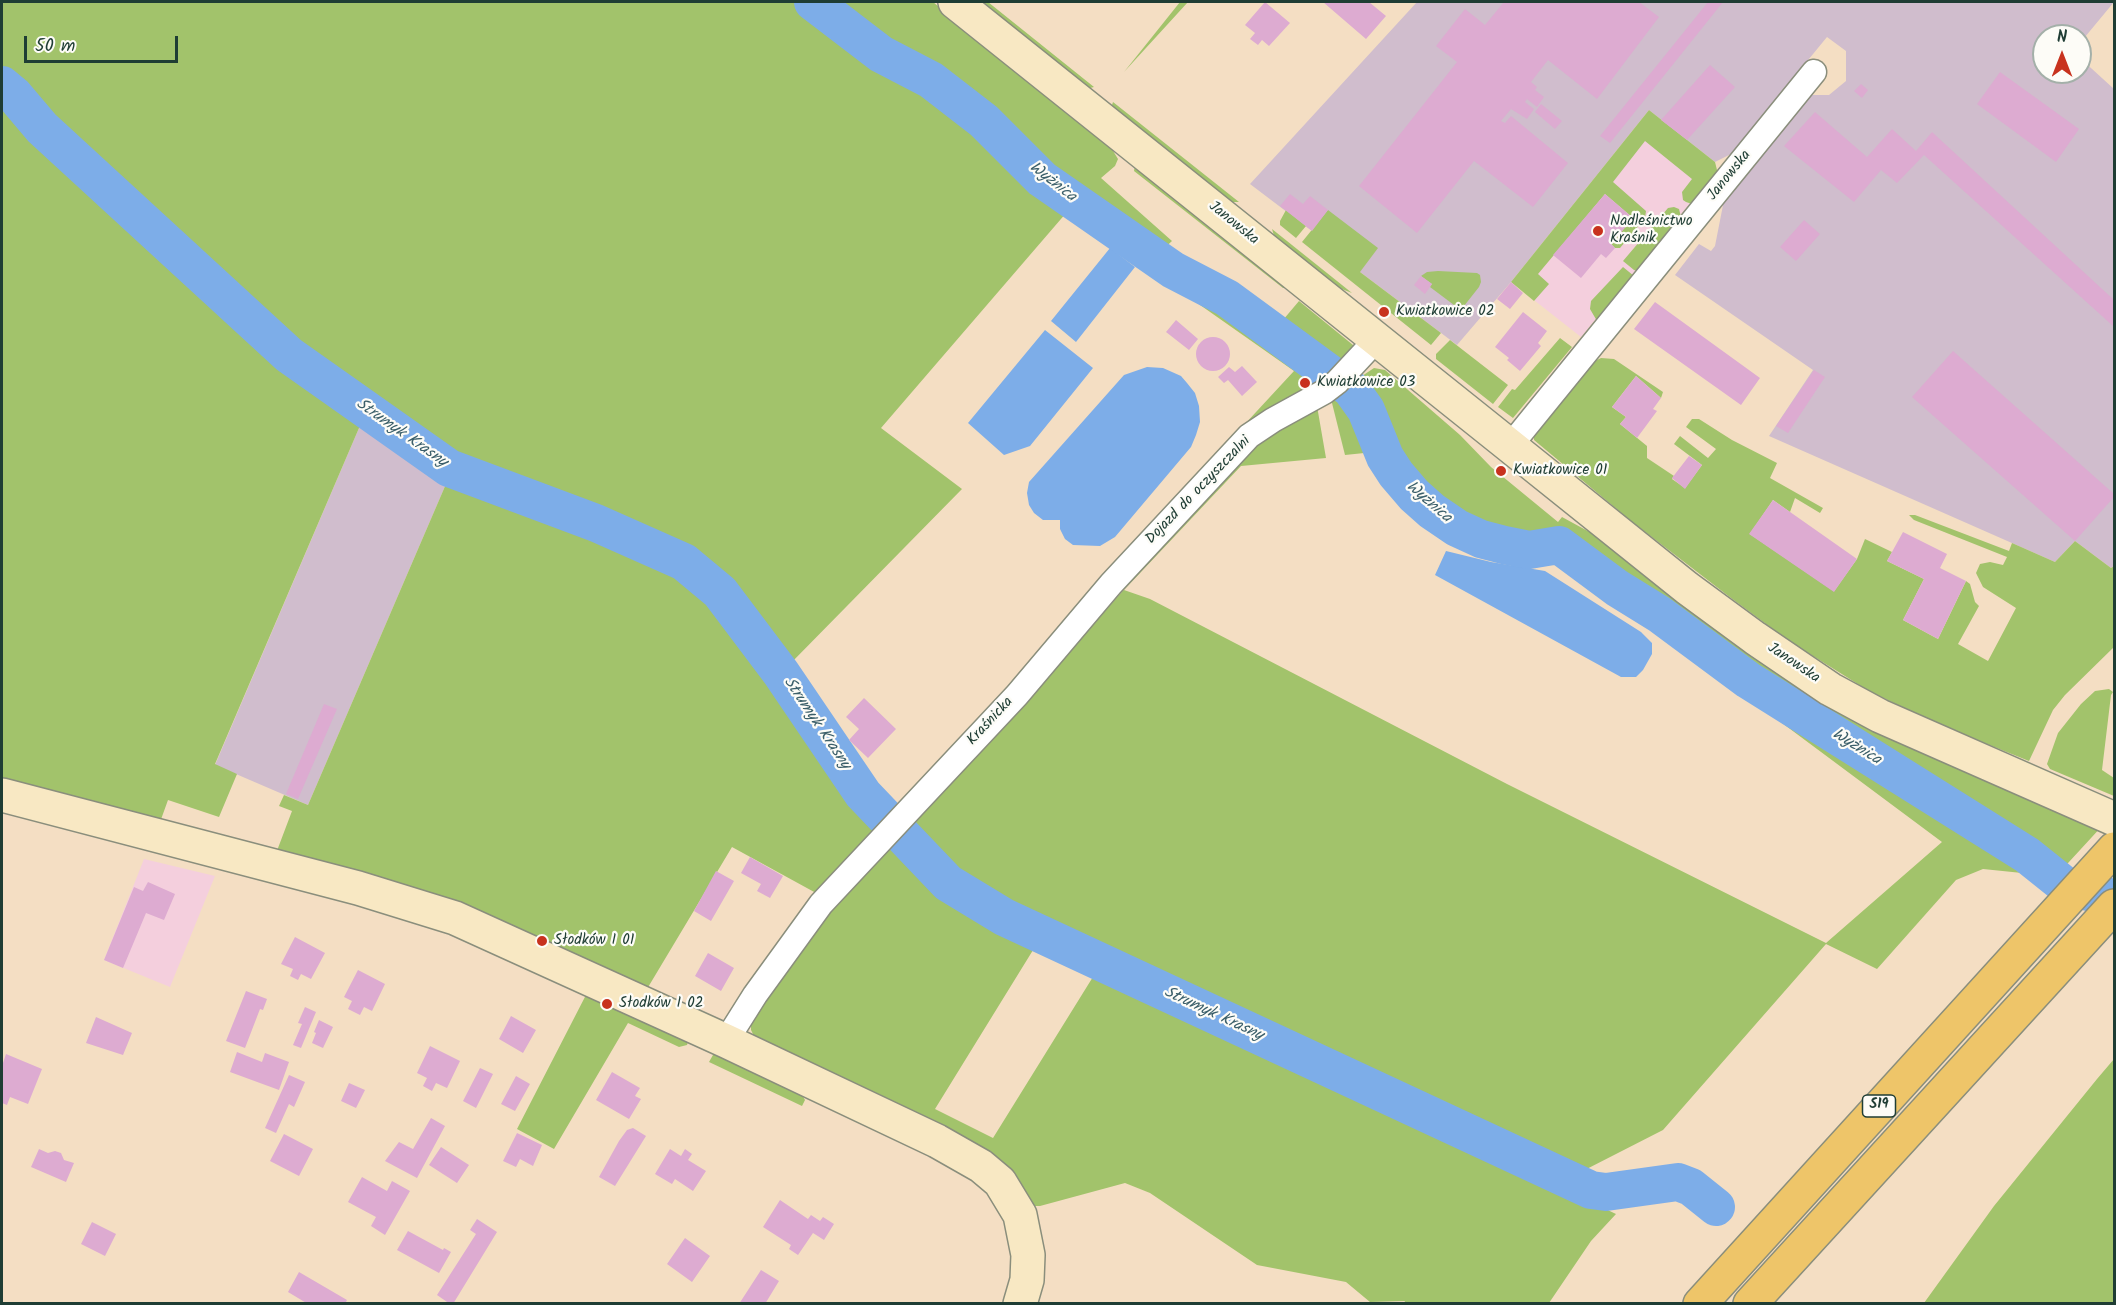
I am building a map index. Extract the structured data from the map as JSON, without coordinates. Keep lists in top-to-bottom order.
{
  "streets": {
    "highway": ["S19"],
    "street": ["Janowska", "Dojazd do oczyszczalni", "Kraśnicka"]
  },
  "crossings": [
    ["Janowska", "Dojazd do oczyszczalni"],
    ["Dojazd do oczyszczalni", "Kraśnicka"]
  ],
  "water": ["Wyżnica", "Strumyk Krasny"],
  "places": [
    "Nadleśnictwo Kraśnik",
    "Kwiatkowice 02",
    "Kwiatkowice 03",
    "Kwiatkowice 01",
    "Słodków I 01",
    "Słodków I 02"
  ],
  "scale_bar": "50 m",
  "north": "top"
}
